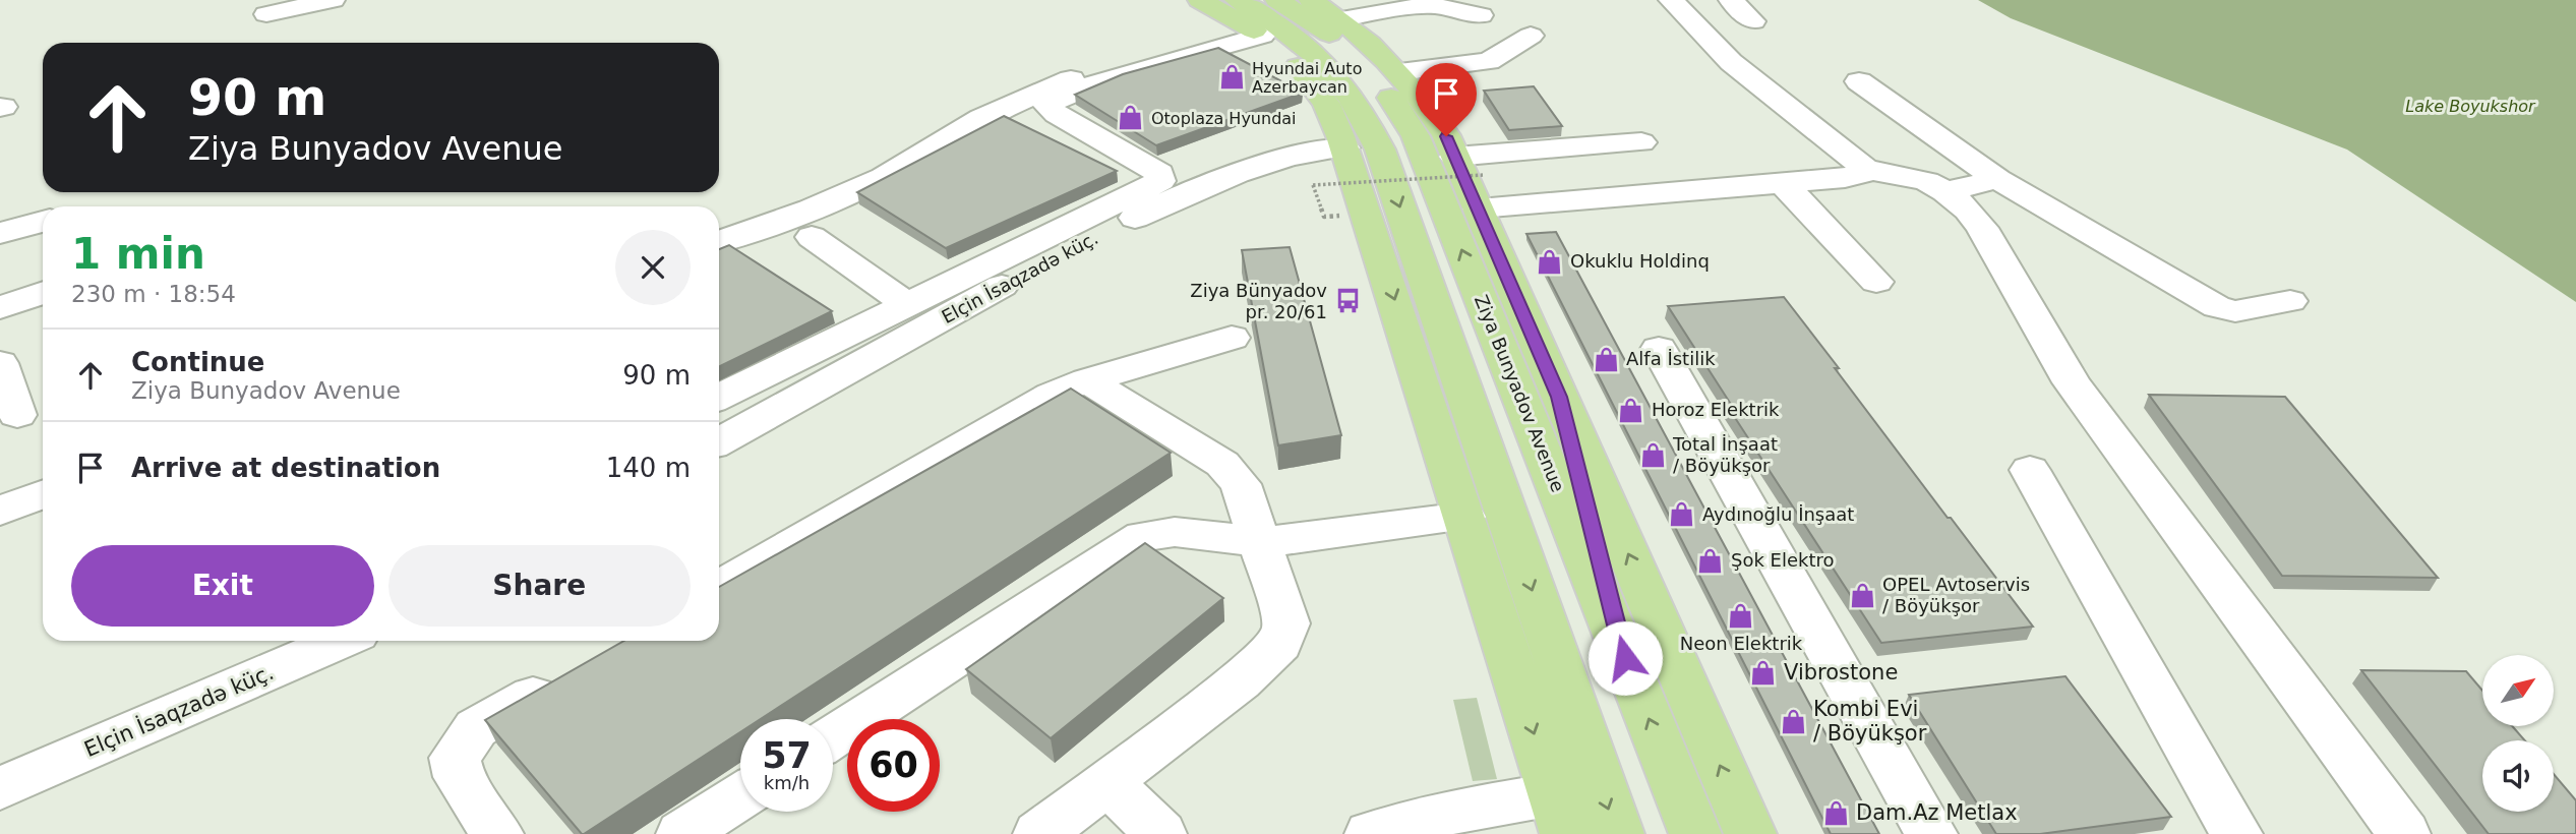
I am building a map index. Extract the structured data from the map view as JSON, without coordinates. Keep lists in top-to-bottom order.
{
  "streets": {
    "main road": ["Ziya Bunyadov Avenue"],
    "street": ["Elçin İsaqzadə küç."]
  },
  "water": ["Lake Boyukshor"],
  "places": {
    "shop": [
      "Hyundai Auto Azerbaycan",
      "Otoplaza Hyundai",
      "Okuklu Holdinq",
      "Alfa İstilik",
      "Horoz Elektrik",
      "Total İnşaat / Böyükşor",
      "Aydınoğlu İnşaat",
      "Şok Elektro",
      "OPEL Avtoservis / Böyükşor",
      "Neon Elektrik",
      "Vibrostone",
      "Kombi Evi / Böyükşor",
      "Dam.Az Metlax"
    ],
    "bus stop": ["Ziya Bünyadov pr. 20/61"]
  },
  "north": "top right",
  "page": {
    "turn": ["90 m", "Ziya Bunyadov Avenue"],
    "heading": ["1 min", "230 m · 18:54"],
    "list": [
      {
        "name": "Continue",
        "note": "Ziya Bunyadov Avenue",
        "value": "90 m"
      },
      {
        "name": "Arrive at destination",
        "value": "140 m"
      }
    ],
    "buttons": ["Exit", "Share"],
    "speed": "57 km/h",
    "limit": "60"
  }
}
